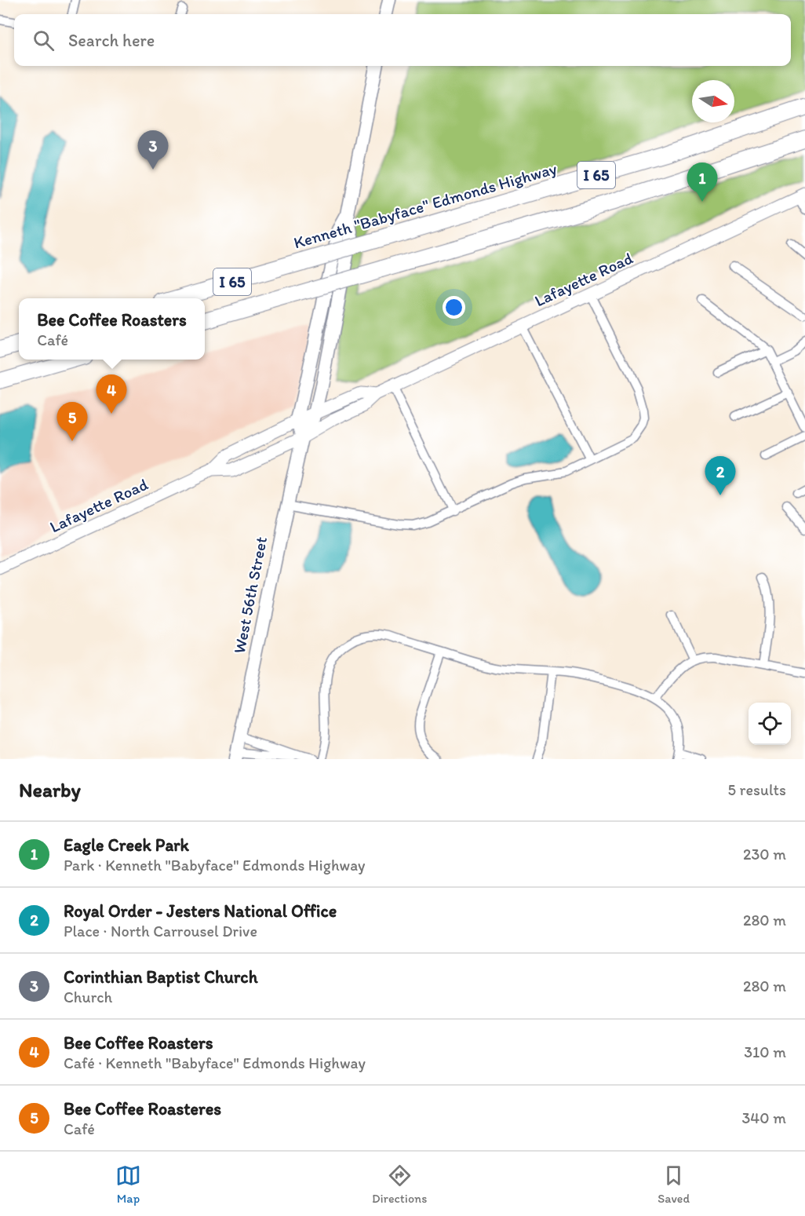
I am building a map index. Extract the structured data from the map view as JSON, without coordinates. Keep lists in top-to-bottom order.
{
  "streets": {
    "highway": ["I 65", "Kenneth \"Babyface\" Edmonds Highway"],
    "main road": ["Lafayette Road", "West 56th Street"]
  },
  "crossings": [
    ["Lafayette Road", "West 56th Street"]
  ],
  "north": "right",
  "page": {
    "search": "Search here",
    "pins": [
      "3",
      "1",
      "4",
      "5",
      "2"
    ],
    "popup": ["Bee Coffee Roasters", "Café"],
    "heading": ["Nearby", "5 results"],
    "list": [
      {
        "mark": "1",
        "name": "Eagle Creek Park",
        "note": "Park · Kenneth \"Babyface\" Edmonds Highway",
        "value": "230 m"
      },
      {
        "mark": "2",
        "name": "Royal Order - Jesters National Office",
        "note": "Place · North Carrousel Drive",
        "value": "280 m"
      },
      {
        "mark": "3",
        "name": "Corinthian Baptist Church",
        "note": "Church",
        "value": "280 m"
      },
      {
        "mark": "4",
        "name": "Bee Coffee Roasters",
        "note": "Café · Kenneth \"Babyface\" Edmonds Highway",
        "value": "310 m"
      },
      {
        "mark": "5",
        "name": "Bee Coffee Roasteres",
        "note": "Café",
        "value": "340 m"
      }
    ],
    "nav": ["Map", "Directions", "Saved"]
  }
}
